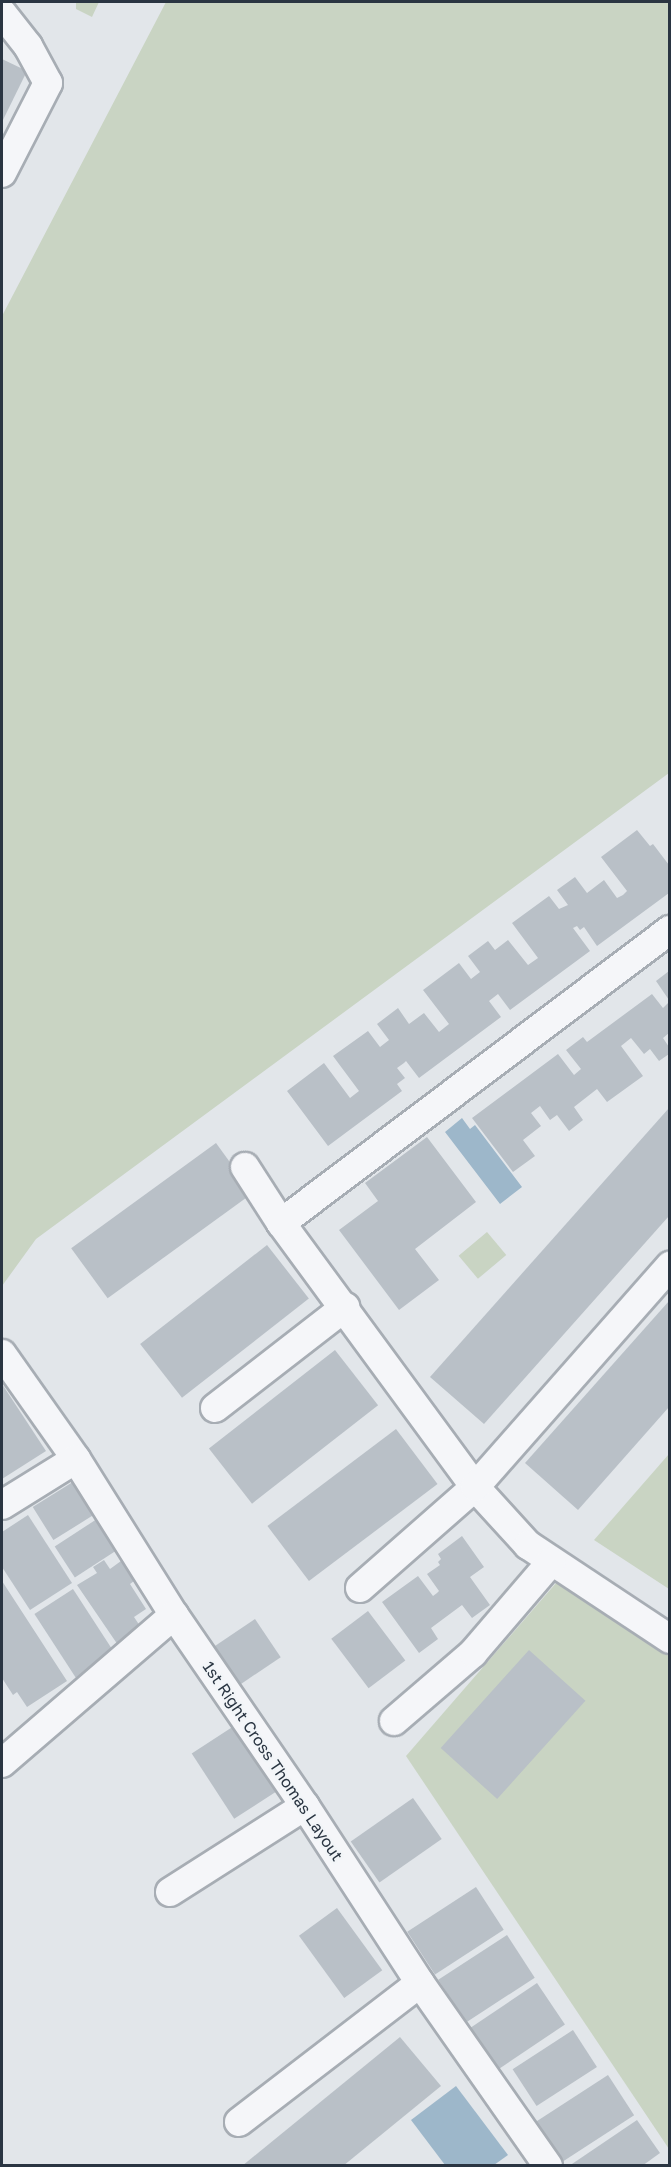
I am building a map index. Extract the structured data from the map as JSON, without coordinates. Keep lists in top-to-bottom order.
{
  "streets": {
    "street": ["1st Right Cross Thomas Layout"]
  }
}
